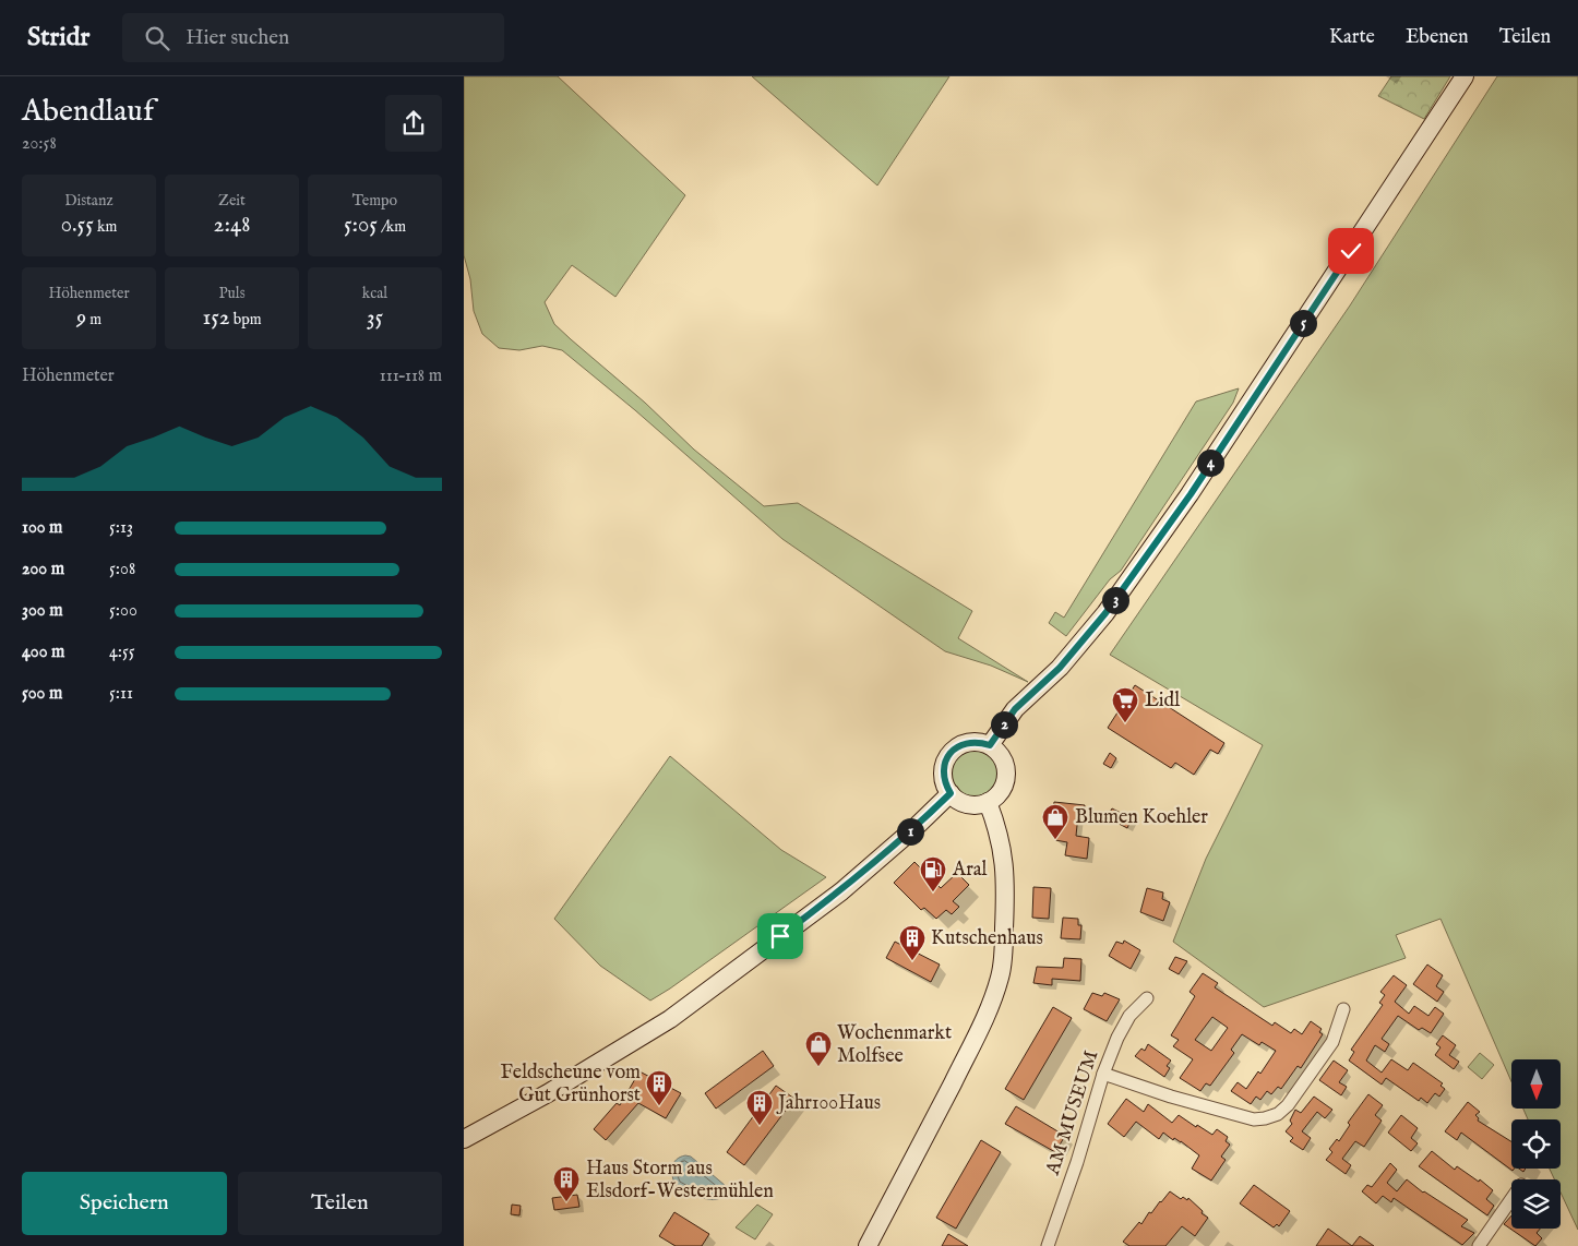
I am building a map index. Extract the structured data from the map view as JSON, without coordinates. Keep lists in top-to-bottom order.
{
  "streets": {
    "street": ["AM MUSEUM"]
  },
  "places": {
    "supermarket": ["Lidl"],
    "shop": ["Blumen Koehler", "Wochenmarkt Molfsee"],
    "fuel station": ["Aral"],
    "building": [
      "Kutschenhaus",
      "Feldscheune vom Gut Grünhorst",
      "Jahr100Haus",
      "Haus Storm aus Elsdorf-Westermühlen"
    ]
  },
  "north": "bottom",
  "page": {
    "header": "Stridr",
    "search": "Hier suchen",
    "nav": ["Karte", "Ebenen", "Teilen"],
    "heading": ["Abendlauf", "20:58"],
    "stats": [
      ["Distanz", "0.55 km"],
      ["Zeit", "2:48"],
      ["Tempo", "5:05 /km"],
      ["Höhenmeter", "9 m"],
      ["Puls", "152 bpm"],
      ["kcal", "35"]
    ],
    "pins": [
      "5",
      "4",
      "3",
      "2",
      "1"
    ],
    "chart": ["Höhenmeter", "111–118 m"],
    "list": [
      {
        "name": "100 m",
        "note": "5:13"
      },
      {
        "name": "200 m",
        "note": "5:08"
      },
      {
        "name": "300 m",
        "note": "5:00"
      },
      {
        "name": "400 m",
        "note": "4:55"
      },
      {
        "name": "500 m",
        "note": "5:11"
      }
    ],
    "buttons": ["Speichern", "Teilen"]
  }
}
